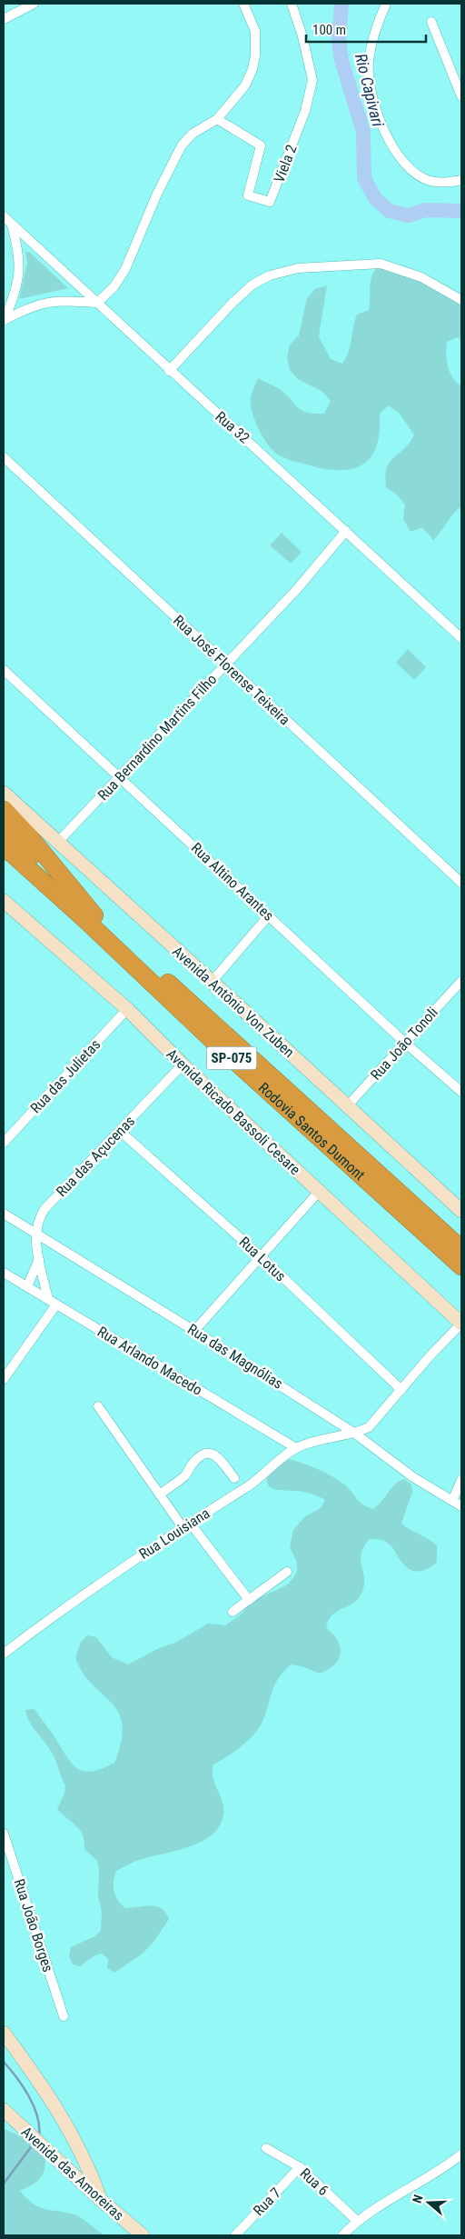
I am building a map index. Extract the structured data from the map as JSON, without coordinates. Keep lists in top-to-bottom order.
{
  "streets": {
    "highway": ["SP-075", "Rodovia Santos Dumont"],
    "street": [
      "Viela 2",
      "Rua 32",
      "Rua José Florense Teixeira",
      "Rua Bernardino Martins Filho",
      "Rua Altino Arantes",
      "Avenida Antônio Von Zuben",
      "Rua João Tonoli",
      "Rua das Julietas",
      "Avenida Ricado Bassoli Cesare",
      "Rua das Açucenas",
      "Rua Lotus",
      "Rua das Magnólias",
      "Rua Arlando Macedo",
      "Rua Louisiana",
      "Rua João Borges",
      "Avenida das Amoreiras",
      "Rua 6",
      "Rua 7"
    ]
  },
  "crossings": [
    ["Rua 32", "Rua Bernardino Martins Filho"],
    ["Rua José Florense Teixeira", "Rua Bernardino Martins Filho"],
    ["Rua Bernardino Martins Filho", "Rua Altino Arantes"],
    ["Rua Bernardino Martins Filho", "Avenida Antônio Von Zuben"],
    ["Rua Altino Arantes", "Rua João Tonoli"],
    ["Avenida Antônio Von Zuben", "Rua João Tonoli"],
    ["Rua das Julietas", "Avenida Ricado Bassoli Cesare"],
    ["Avenida Ricado Bassoli Cesare", "Rua das Açucenas"],
    ["Rua das Açucenas", "Rua Lotus"],
    ["Rua das Açucenas", "Rua das Magnólias"],
    ["Rua das Açucenas", "Rua Arlando Macedo"],
    ["Rua das Magnólias", "Rua Louisiana"],
    ["Rua Arlando Macedo", "Rua Louisiana"],
    ["Rua 6", "Rua 7"]
  ],
  "water": ["Rio Capivari"],
  "scale_bar": "100 m",
  "north": "left"
}
